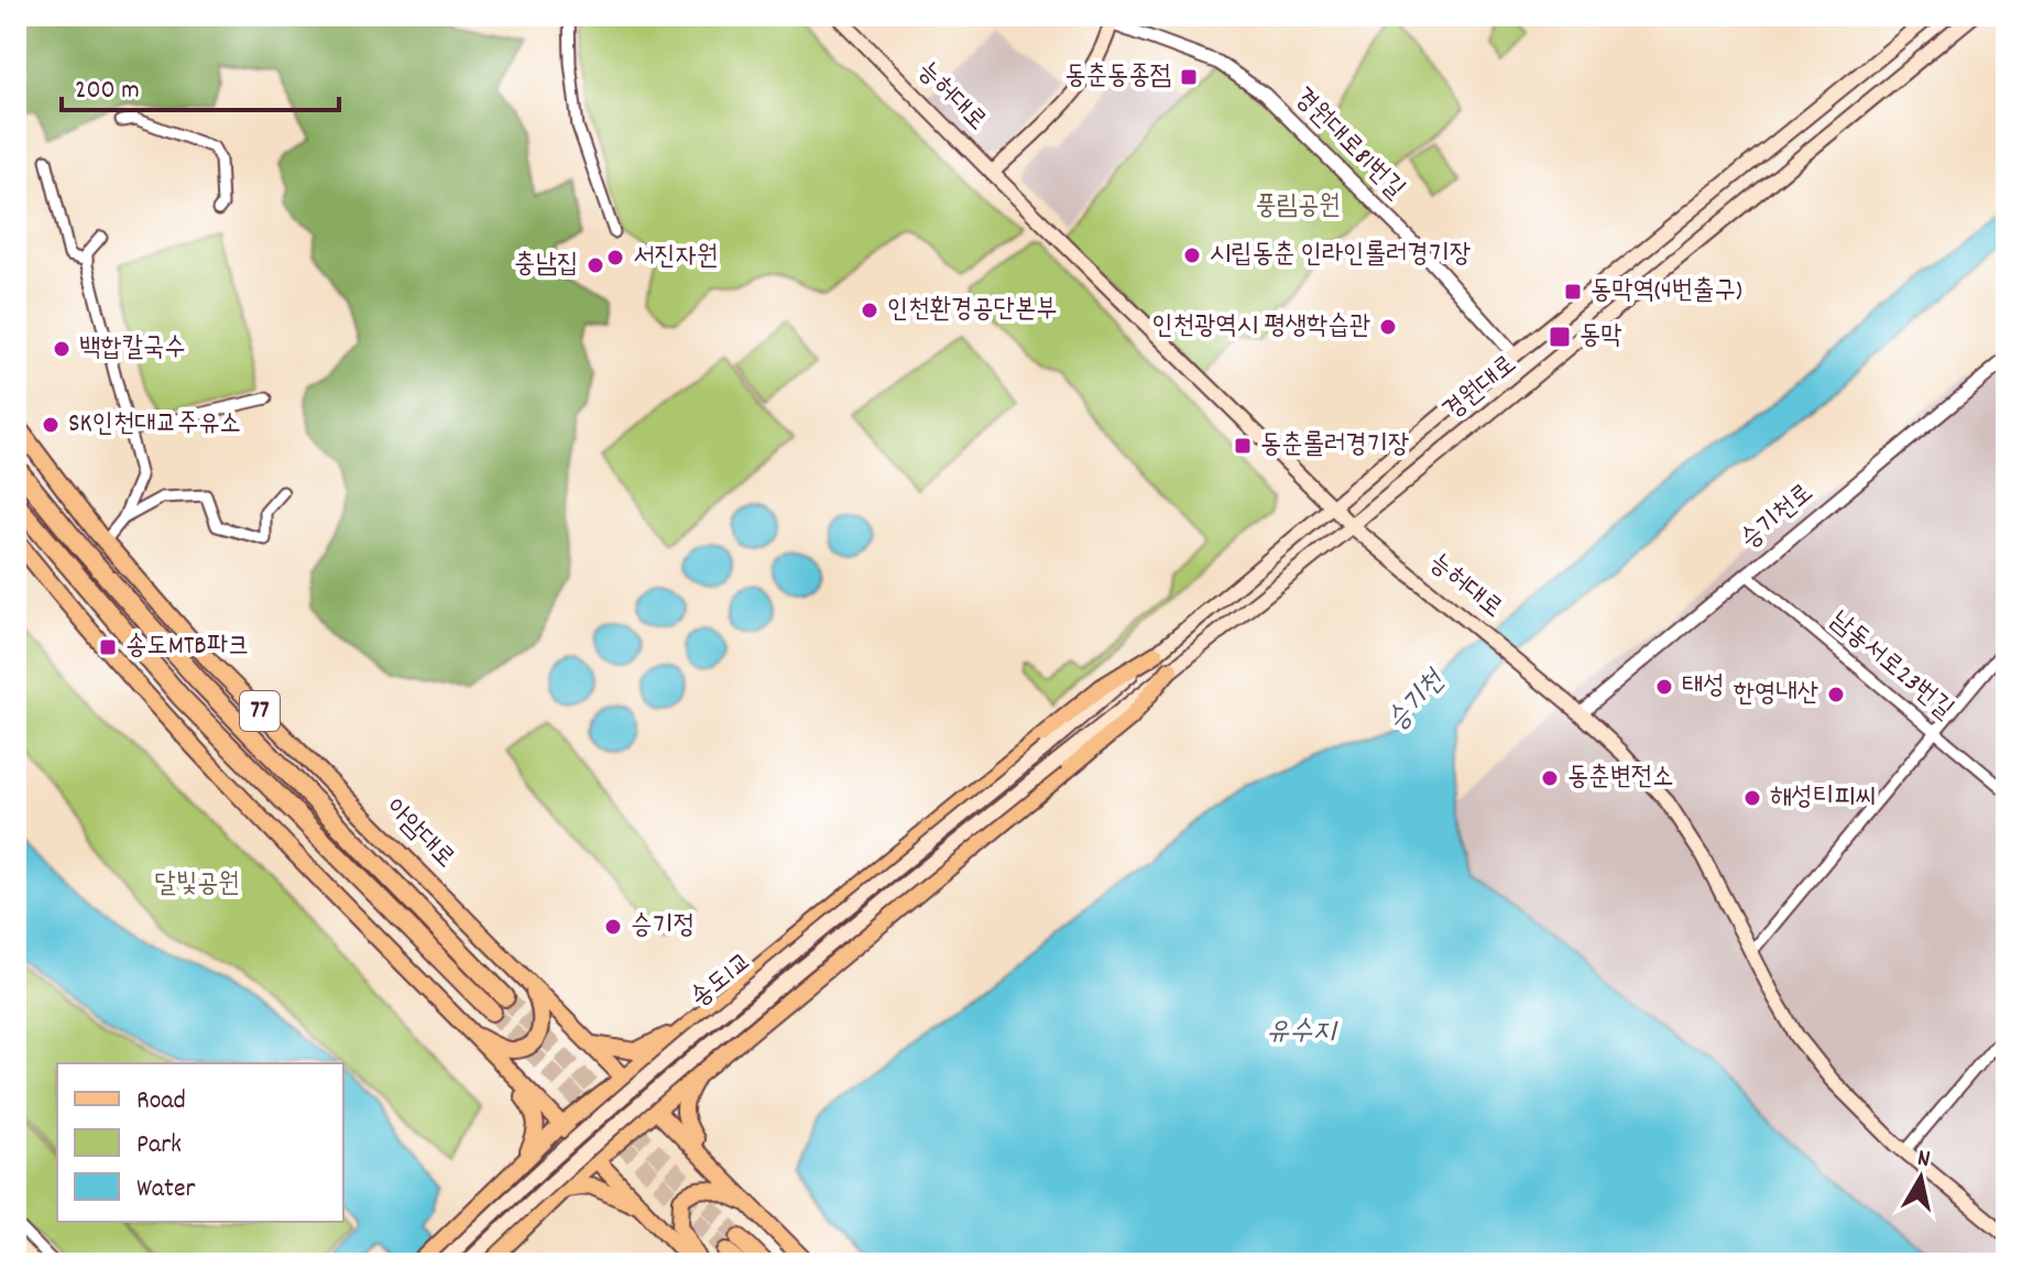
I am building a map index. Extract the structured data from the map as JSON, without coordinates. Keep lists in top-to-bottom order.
{
  "streets": {
    "highway": ["아암대로"],
    "main road": [
      "능허대로",
      "경원대로",
      "77",
      "송도1교"
    ],
    "street": ["경원대로81번길", "승기천로", "남동서로23번길"]
  },
  "crossings": [
    ["능허대로", "경원대로"],
    ["능허대로", "승기천로"],
    ["경원대로81번길", "경원대로"],
    ["경원대로", "송도1교"],
    ["승기천로", "남동서로23번길"]
  ],
  "water": ["승기천", "유수지"],
  "parks": ["풍림공원", "달빛공원"],
  "places": {
    "transit": [
      "동춘동종점",
      "동막역(4번출구)",
      "동막",
      "동춘롤러경기장",
      "송도MTB파크"
    ],
    "other": [
      "시립동춘 인라인롤러경기장",
      "서진자원",
      "충남집",
      "인천환경공단본부",
      "인천광역시 평생학습관",
      "백합칼국수",
      "SK인천대교주유소",
      "태성",
      "한영내산",
      "동춘변전소",
      "해성티피씨",
      "승기정"
    ]
  },
  "legend": ["Road", "Park", "Water"],
  "scale_bar": "200 m",
  "north": "top"
}
